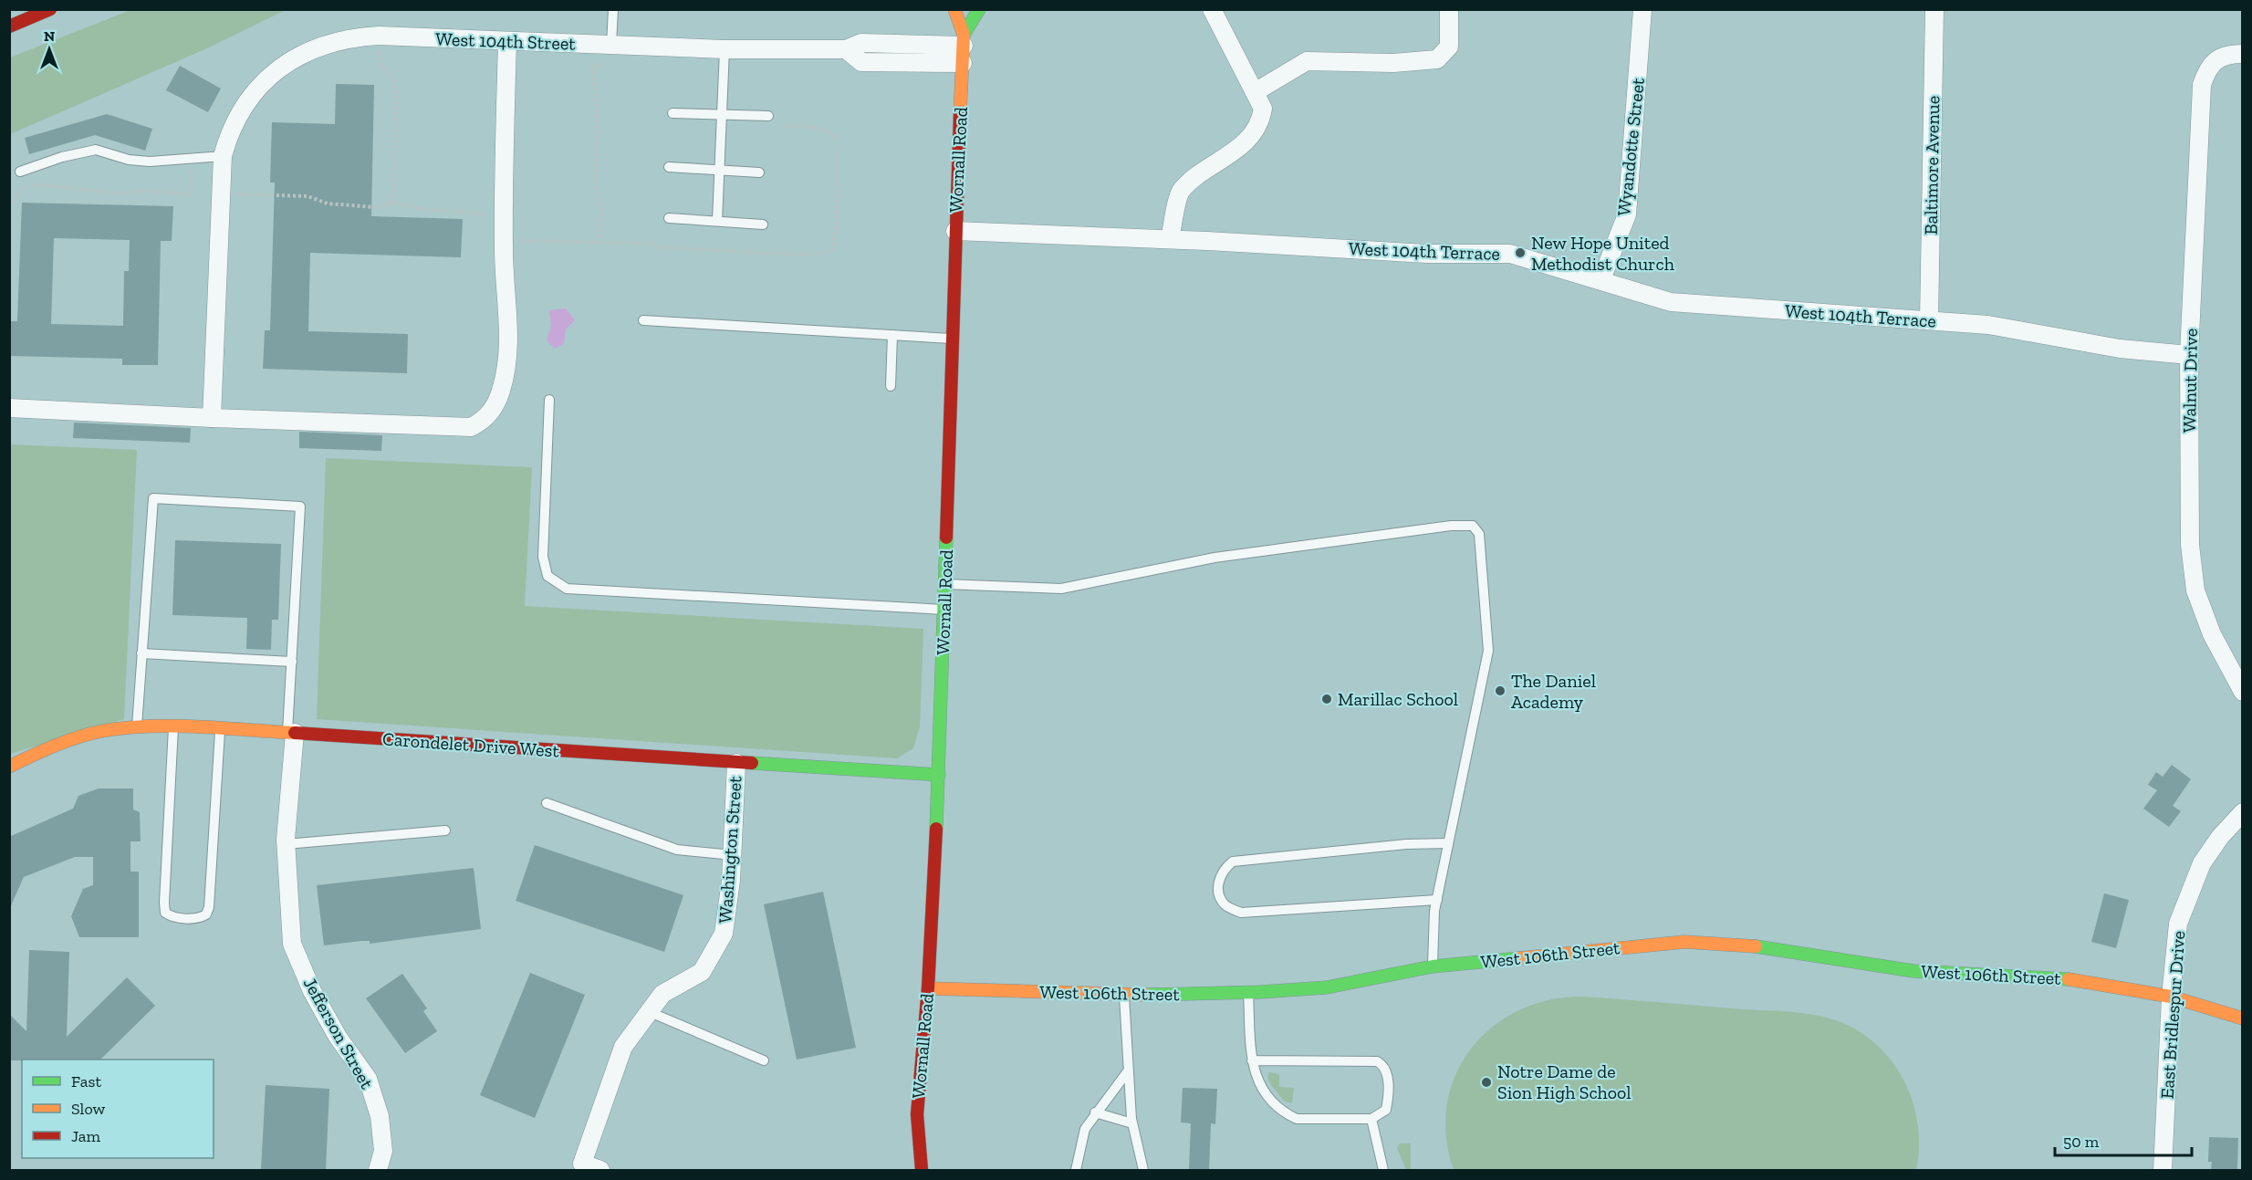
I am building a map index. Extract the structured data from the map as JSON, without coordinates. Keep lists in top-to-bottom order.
{
  "streets": {
    "main road": ["Wornall Road", "Carondelet Drive West", "West 106th Street"],
    "street": [
      "West 104th Street",
      "Wyandotte Street",
      "Baltimore Avenue",
      "West 104th Terrace",
      "Walnut Drive",
      "Washington Street",
      "East Bridlespur Drive",
      "Jefferson Street"
    ]
  },
  "crossings": [
    ["West 104th Street", "Wornall Road"],
    ["Wyandotte Street", "West 104th Terrace"],
    ["Wornall Road", "West 104th Terrace"],
    ["Wornall Road", "Carondelet Drive West"],
    ["Wornall Road", "West 106th Street"],
    ["Baltimore Avenue", "West 104th Terrace"],
    ["West 104th Terrace", "Walnut Drive"],
    ["Carondelet Drive West", "Washington Street"],
    ["Carondelet Drive West", "Jefferson Street"],
    ["West 106th Street", "East Bridlespur Drive"]
  ],
  "places": [
    "New Hope United Methodist Church",
    "The Daniel Academy",
    "Marillac School",
    "Notre Dame de Sion High School"
  ],
  "legend": ["Fast", "Slow", "Jam"],
  "scale_bar": "50 m",
  "north": "top"
}
